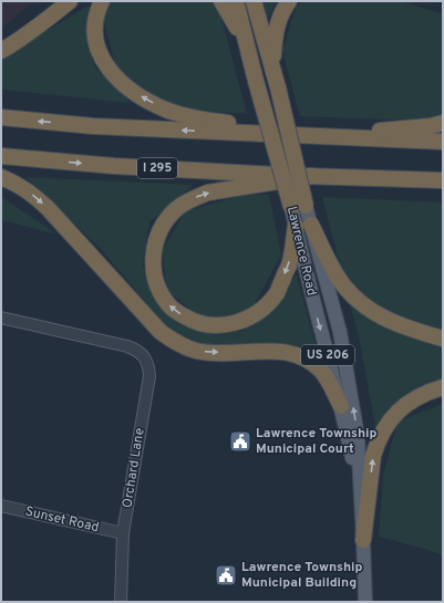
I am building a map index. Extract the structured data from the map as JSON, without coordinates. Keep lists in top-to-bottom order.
{
  "streets": {
    "highway": ["I 295", "Lawrence Road", "US 206"],
    "street": ["Orchard Lane", "Sunset Road"]
  },
  "crossings": [
    ["Orchard Lane", "Sunset Road"]
  ],
  "places": {
    "public building": ["Lawrence Township Municipal Court", "Lawrence Township Municipal Building"]
  }
}
